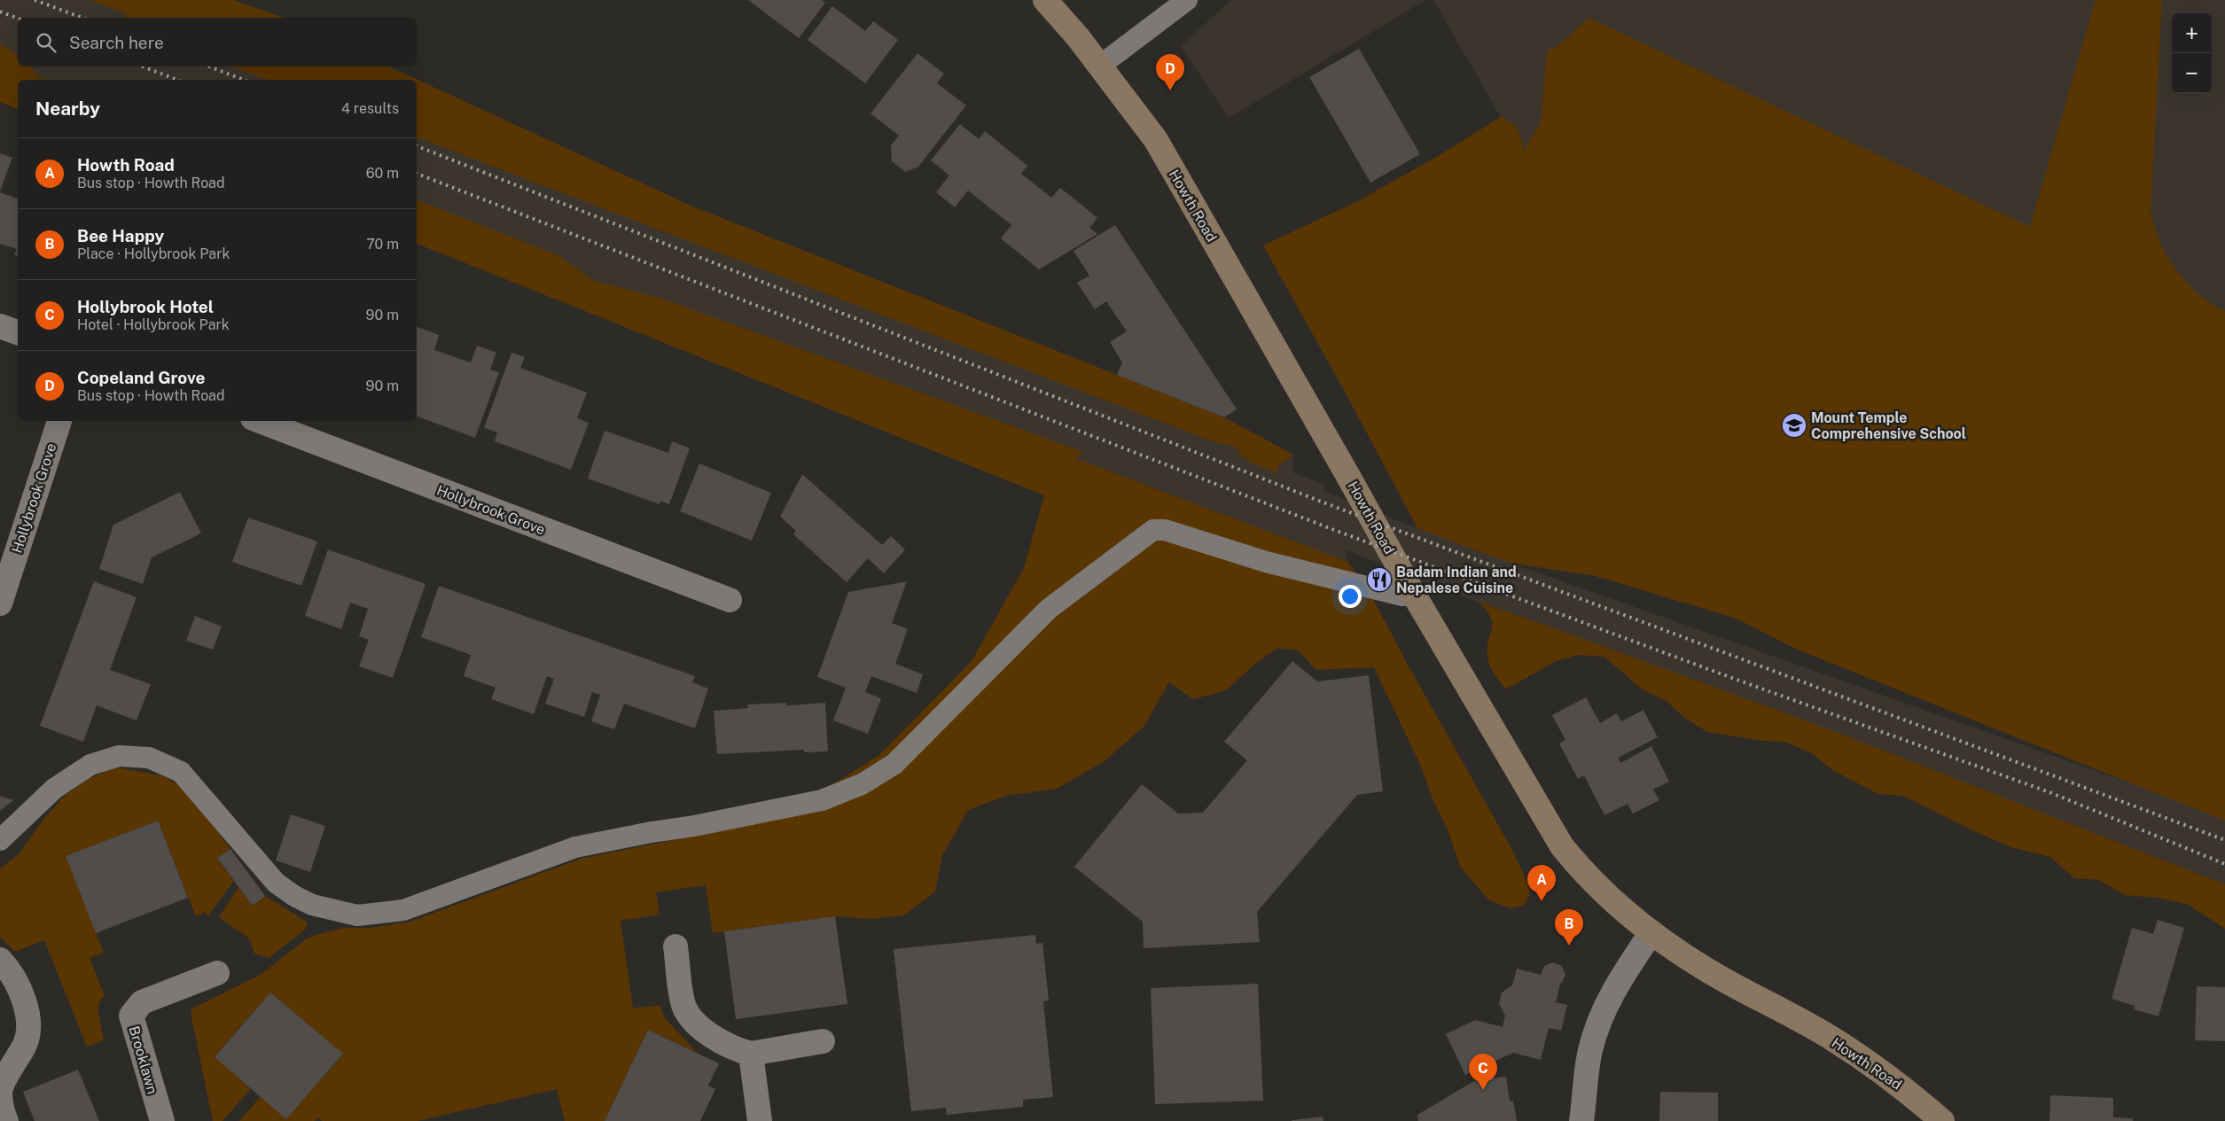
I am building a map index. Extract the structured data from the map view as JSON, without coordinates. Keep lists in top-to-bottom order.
{
  "streets": {
    "main road": ["Howth Road"],
    "street": ["Hollybrook Grove", "Brooklawn"]
  },
  "places": {
    "school or university": ["Mount Temple Comprehensive School"],
    "restaurant": ["Badam Indian and Nepalese Cuisine"]
  },
  "page": {
    "map_buttons": ["+", "−"],
    "search": "Search here",
    "pins": [
      "D",
      "A",
      "B",
      "C"
    ],
    "heading": ["Nearby", "4 results"],
    "list": [
      {
        "mark": "A",
        "name": "Howth Road",
        "note": "Bus stop · Howth Road",
        "value": "60 m"
      },
      {
        "mark": "B",
        "name": "Bee Happy",
        "note": "Place · Hollybrook Park",
        "value": "70 m"
      },
      {
        "mark": "C",
        "name": "Hollybrook Hotel",
        "note": "Hotel · Hollybrook Park",
        "value": "90 m"
      },
      {
        "mark": "D",
        "name": "Copeland Grove",
        "note": "Bus stop · Howth Road",
        "value": "90 m"
      }
    ]
  }
}
